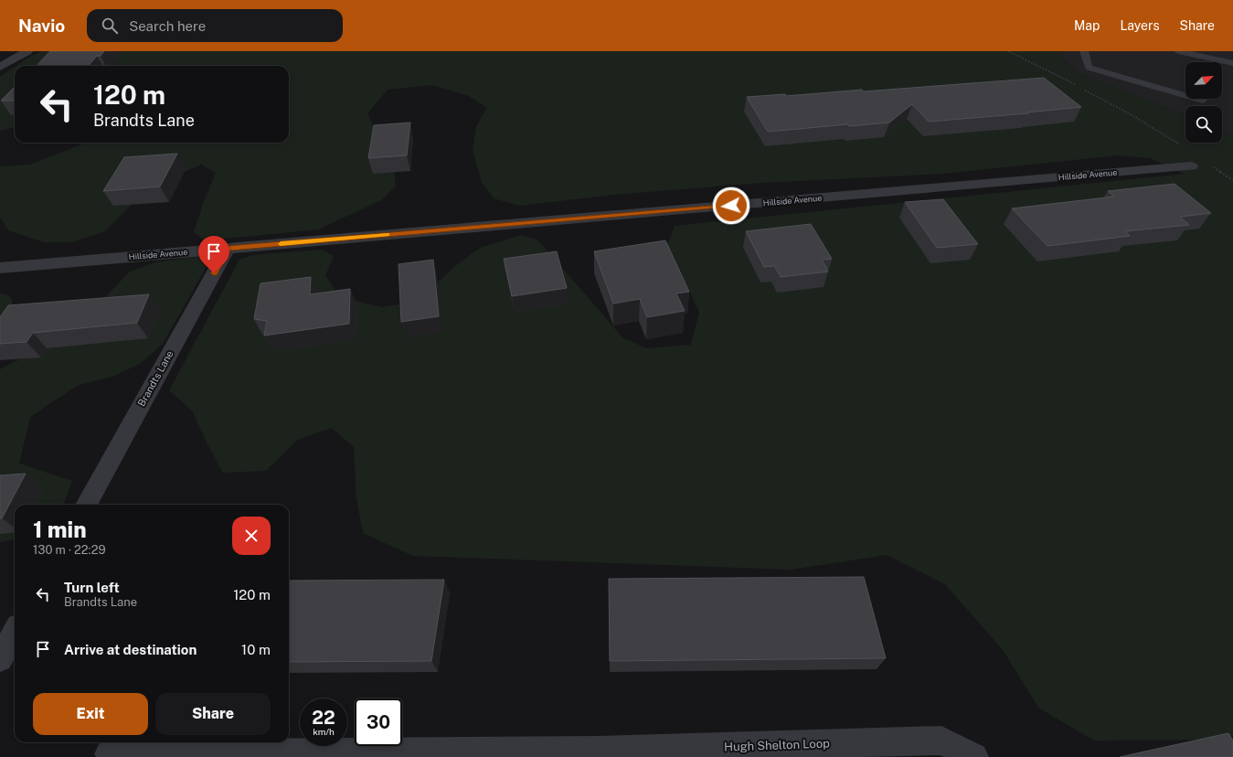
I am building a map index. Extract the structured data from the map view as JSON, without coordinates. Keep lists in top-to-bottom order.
{
  "streets": {
    "street": ["Hillside Avenue", "Brandts Lane", "Hugh Shelton Loop"]
  },
  "crossings": [
    ["Hillside Avenue", "Brandts Lane"]
  ],
  "north": "top right",
  "page": {
    "header": "Navio",
    "search": "Search here",
    "nav": ["Map", "Layers", "Share"],
    "turn": ["120 m", "Brandts Lane"],
    "heading": ["1 min", "130 m · 22:29"],
    "list": [
      {
        "name": "Turn left",
        "note": "Brandts Lane",
        "value": "120 m"
      },
      {
        "name": "Arrive at destination",
        "value": "10 m"
      }
    ],
    "buttons": ["Exit", "Share"],
    "speed": "22 km/h",
    "limit": "30"
  }
}
